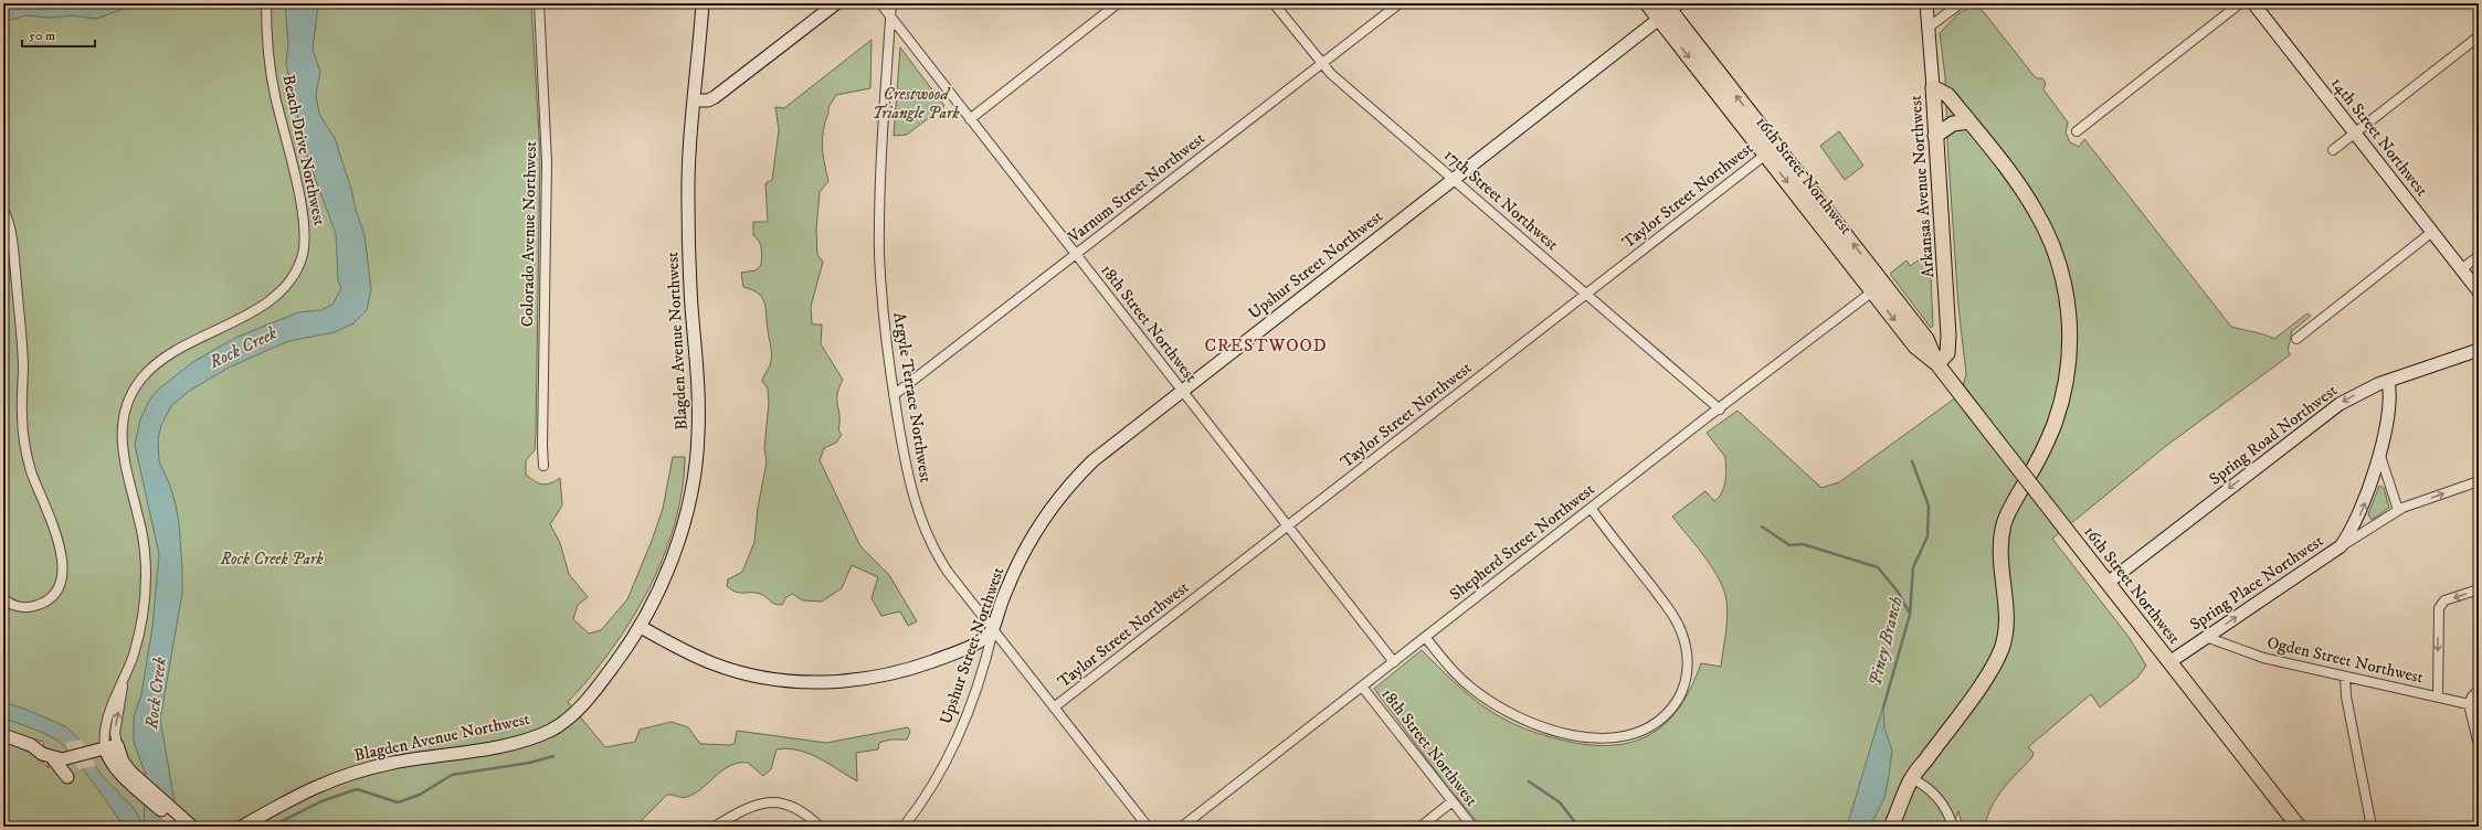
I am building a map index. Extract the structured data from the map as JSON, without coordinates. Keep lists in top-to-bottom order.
{
  "streets": {
    "main road": ["16th Street Northwest", "Arkansas Avenue Northwest"],
    "street": [
      "14th Street Northwest",
      "Beach Drive Northwest",
      "Varnum Street Northwest",
      "Taylor Street Northwest",
      "17th Street Northwest",
      "Colorado Avenue Northwest",
      "Upshur Street Northwest",
      "18th Street Northwest",
      "Blagden Avenue Northwest",
      "Argyle Terrace Northwest",
      "Spring Road Northwest",
      "Shepherd Street Northwest",
      "Spring Place Northwest",
      "Ogden Street Northwest"
    ]
  },
  "crossings": [
    ["16th Street Northwest", "Arkansas Avenue Northwest"],
    ["16th Street Northwest", "Taylor Street Northwest"],
    ["16th Street Northwest", "Upshur Street Northwest"],
    ["16th Street Northwest", "Spring Road Northwest"],
    ["16th Street Northwest", "Shepherd Street Northwest"],
    ["16th Street Northwest", "Spring Place Northwest"],
    ["Varnum Street Northwest", "17th Street Northwest"],
    ["Varnum Street Northwest", "18th Street Northwest"],
    ["Varnum Street Northwest", "Argyle Terrace Northwest"],
    ["Taylor Street Northwest", "17th Street Northwest"],
    ["Taylor Street Northwest", "18th Street Northwest"],
    ["Taylor Street Northwest", "Argyle Terrace Northwest"],
    ["17th Street Northwest", "Upshur Street Northwest"],
    ["17th Street Northwest", "Shepherd Street Northwest"],
    ["Upshur Street Northwest", "18th Street Northwest"],
    ["Upshur Street Northwest", "Argyle Terrace Northwest"],
    ["18th Street Northwest", "Argyle Terrace Northwest"],
    ["18th Street Northwest", "Shepherd Street Northwest"],
    ["Spring Road Northwest", "Spring Place Northwest"],
    ["Spring Place Northwest", "Ogden Street Northwest"]
  ],
  "one_way": ["Spring Road Northwest", "Spring Place Northwest"],
  "districts": ["CRESTWOOD"],
  "water": ["Rock Creek", "Piney Branch"],
  "parks": ["Crestwood Triangle Park", "Rock Creek Park"],
  "scale_bar": "50 m"
}
